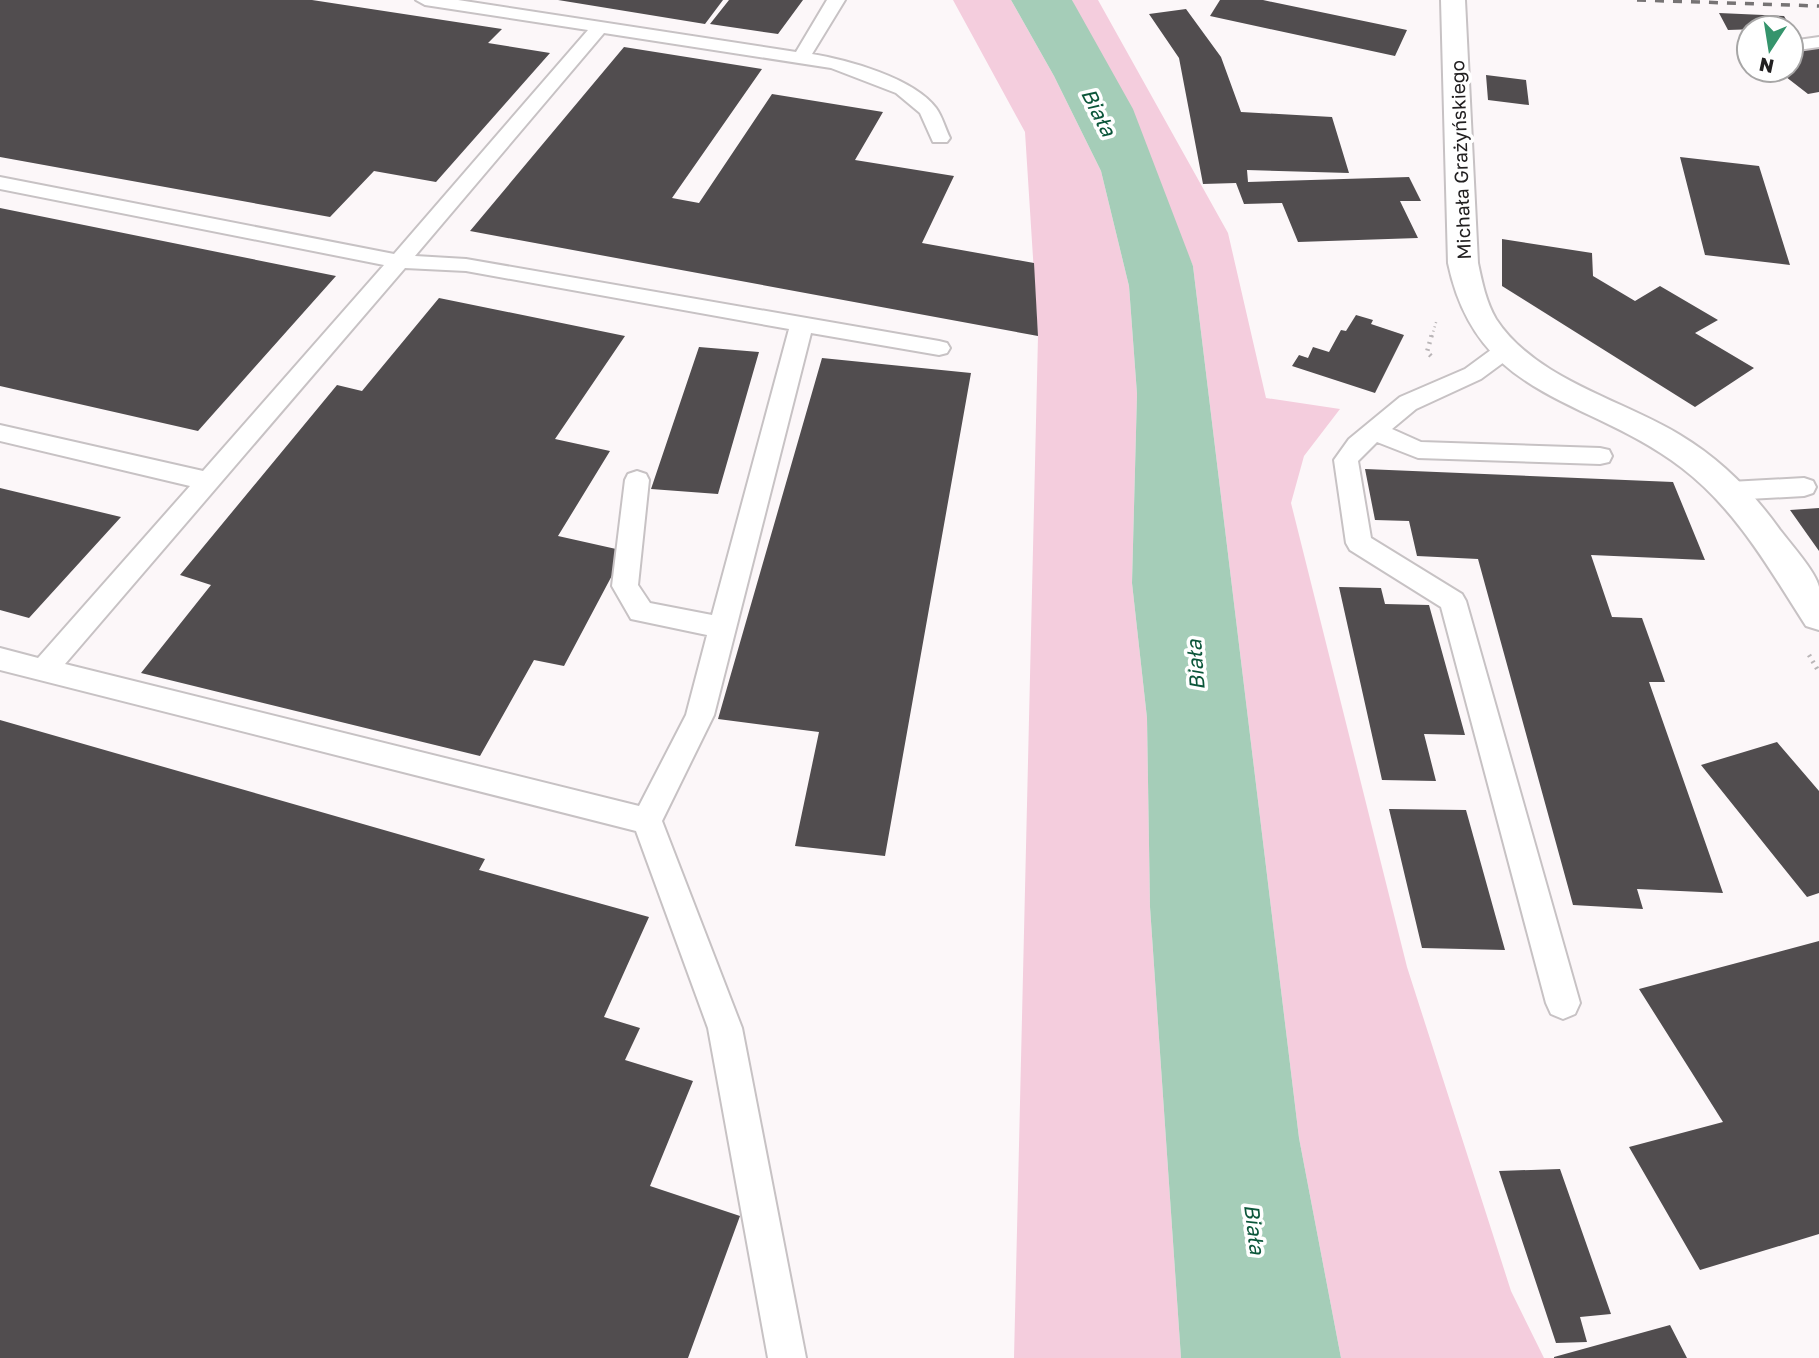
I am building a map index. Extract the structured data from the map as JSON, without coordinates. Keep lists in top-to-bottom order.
{
  "streets": {
    "street": ["Michała Grażyńskiego"]
  },
  "water": ["Biała"],
  "north": "bottom"
}
